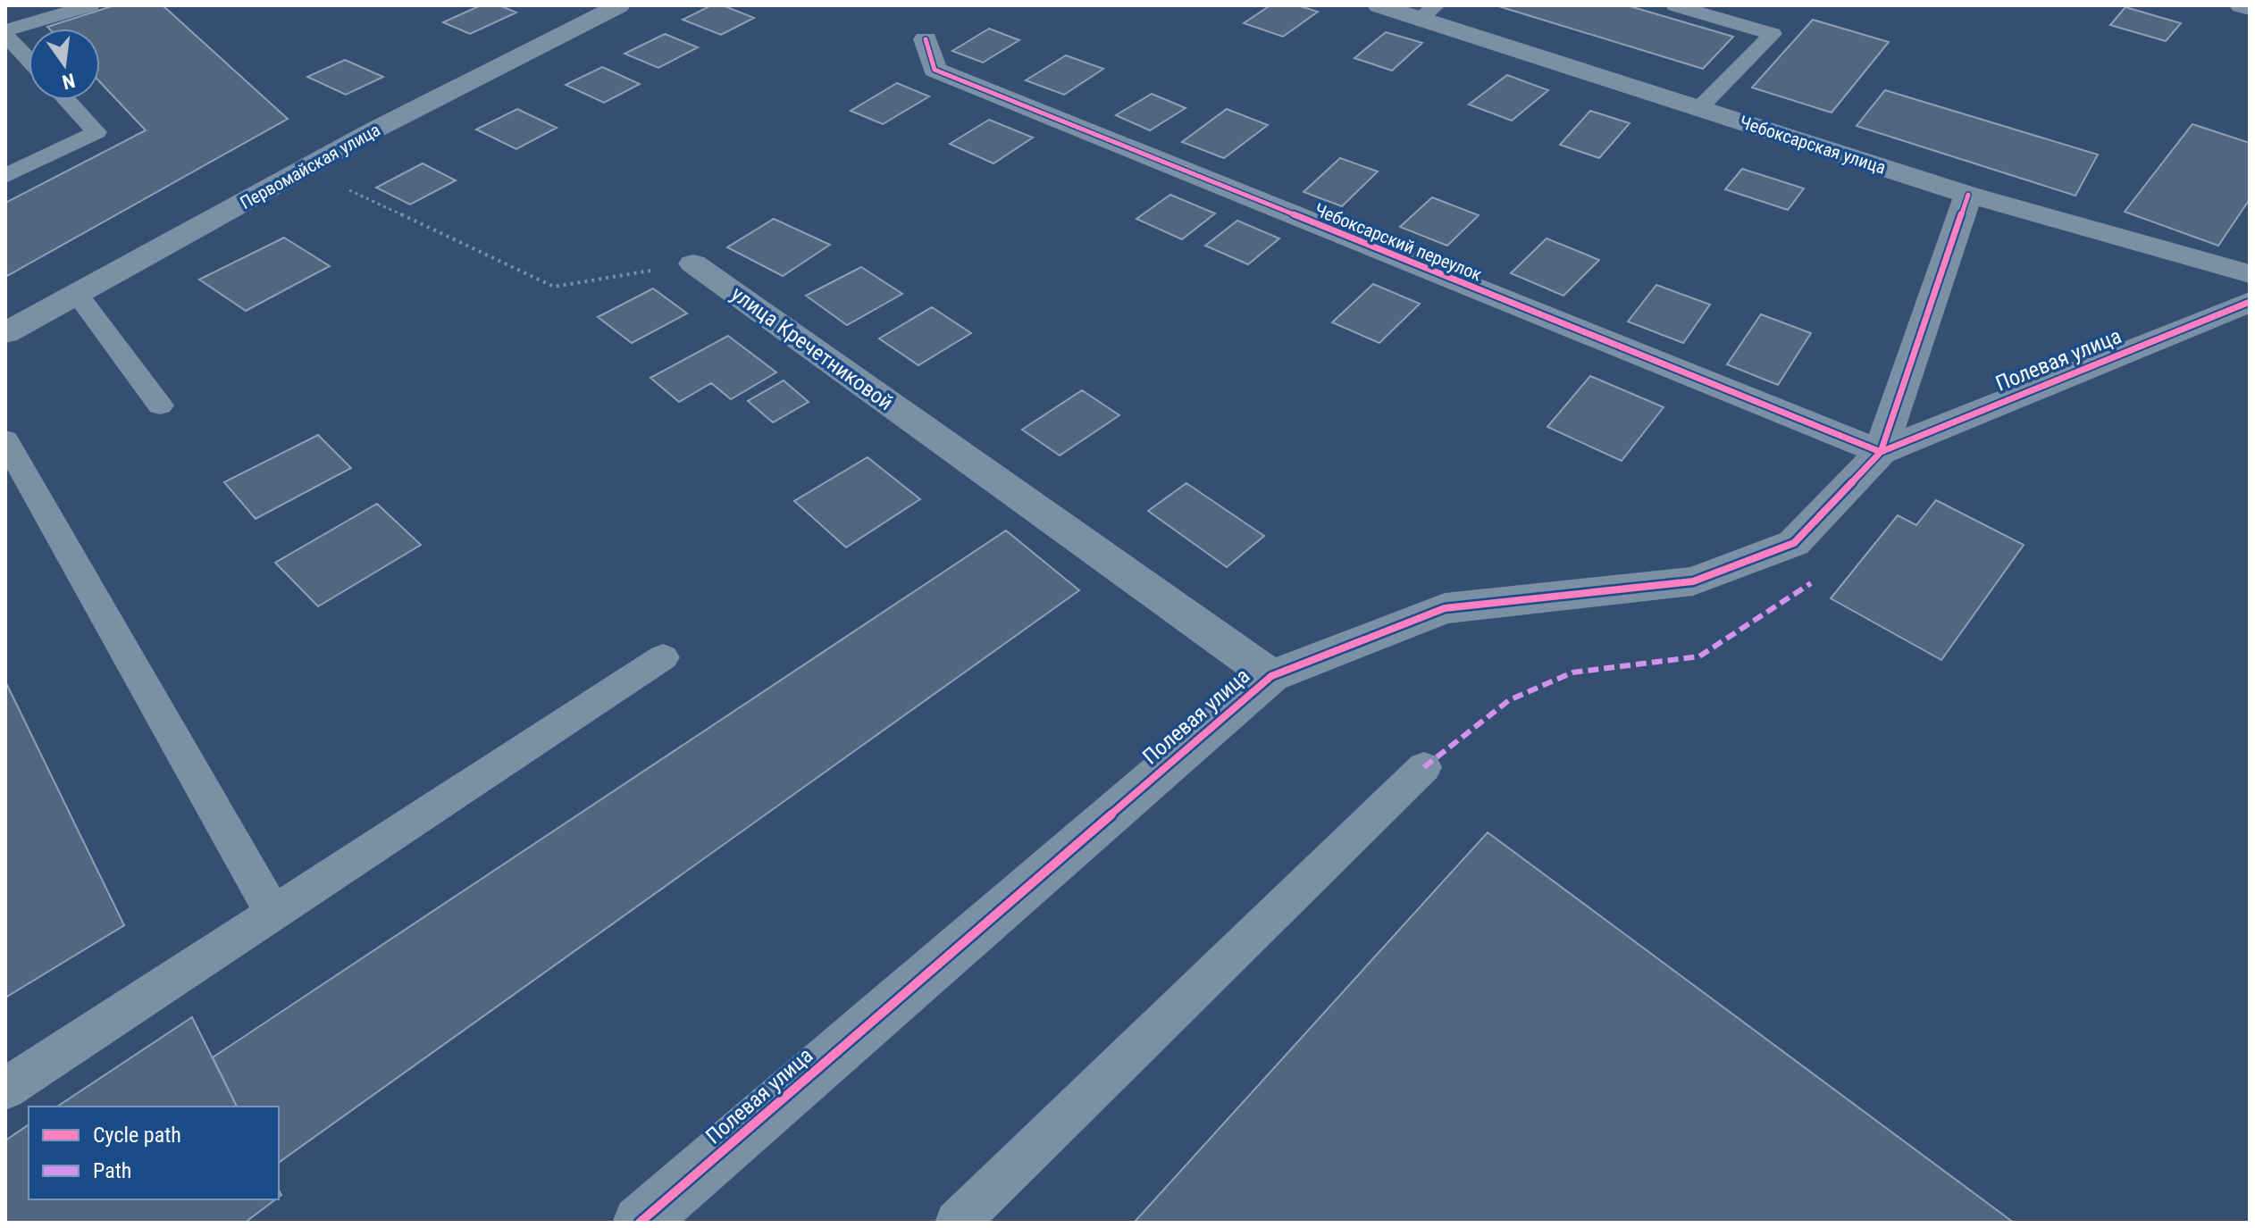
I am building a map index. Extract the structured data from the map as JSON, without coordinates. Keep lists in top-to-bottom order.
{
  "streets": {
    "street": [
      "Чебоксарская улица",
      "Первомайская улица",
      "Чебоксарский переулок",
      "улица Кречетниковой",
      "Полевая улица"
    ]
  },
  "crossings": [
    ["Чебоксарская улица", "Полевая улица"],
    ["Чебоксарский переулок", "Полевая улица"],
    ["улица Кречетниковой", "Полевая улица"]
  ],
  "legend": ["Cycle path", "Path"],
  "north": "bottom"
}
